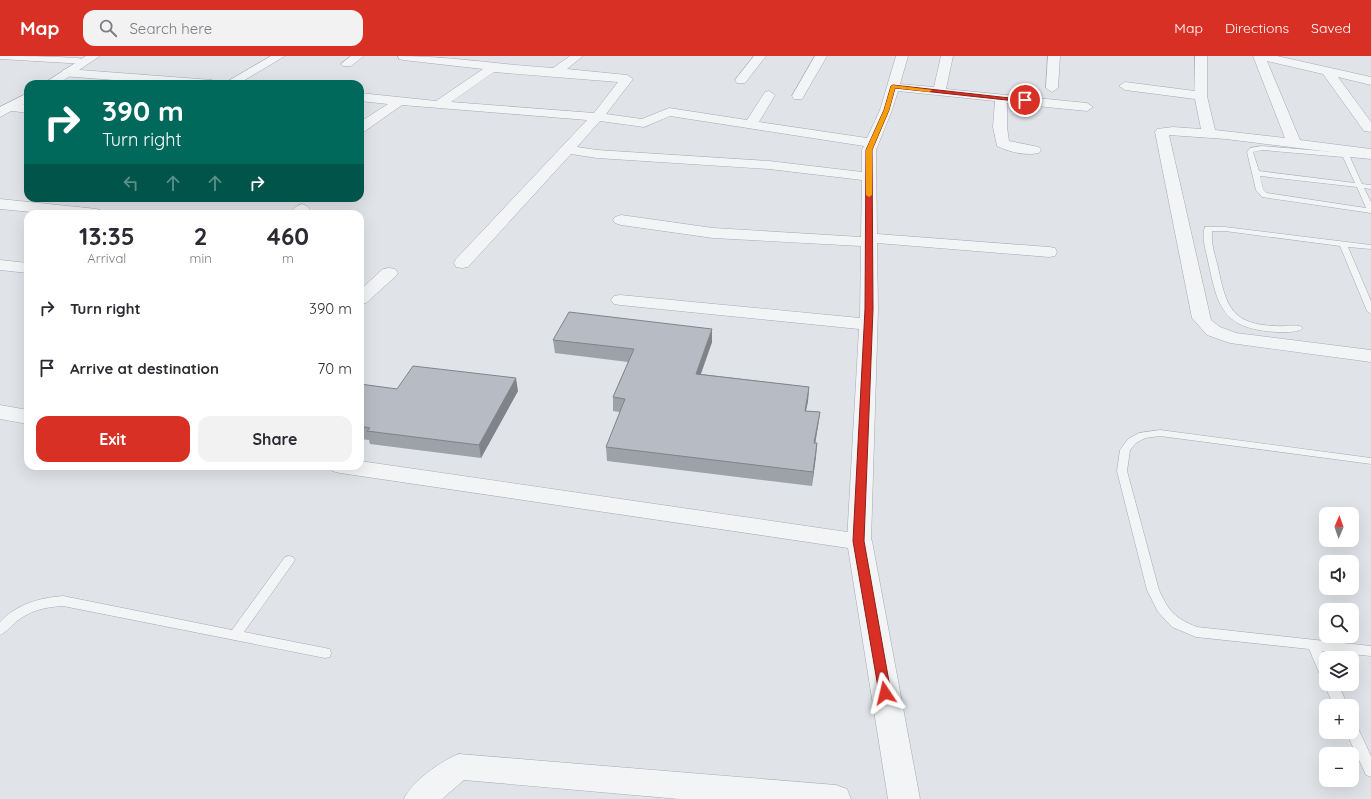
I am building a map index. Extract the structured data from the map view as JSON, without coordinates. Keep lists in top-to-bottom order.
{
  "north": "top",
  "page": {
    "header": "Map",
    "search": "Search here",
    "nav": ["Map", "Directions", "Saved"],
    "turn": ["390 m", "Turn right"],
    "eta": [
      "13:35",
      "Arrival",
      "2",
      "min",
      "460",
      "m"
    ],
    "list": [
      {
        "name": "Turn right",
        "value": "390 m"
      },
      {
        "name": "Arrive at destination",
        "value": "70 m"
      }
    ],
    "buttons": ["Exit", "Share"],
    "map_buttons": ["+", "−"]
  }
}
